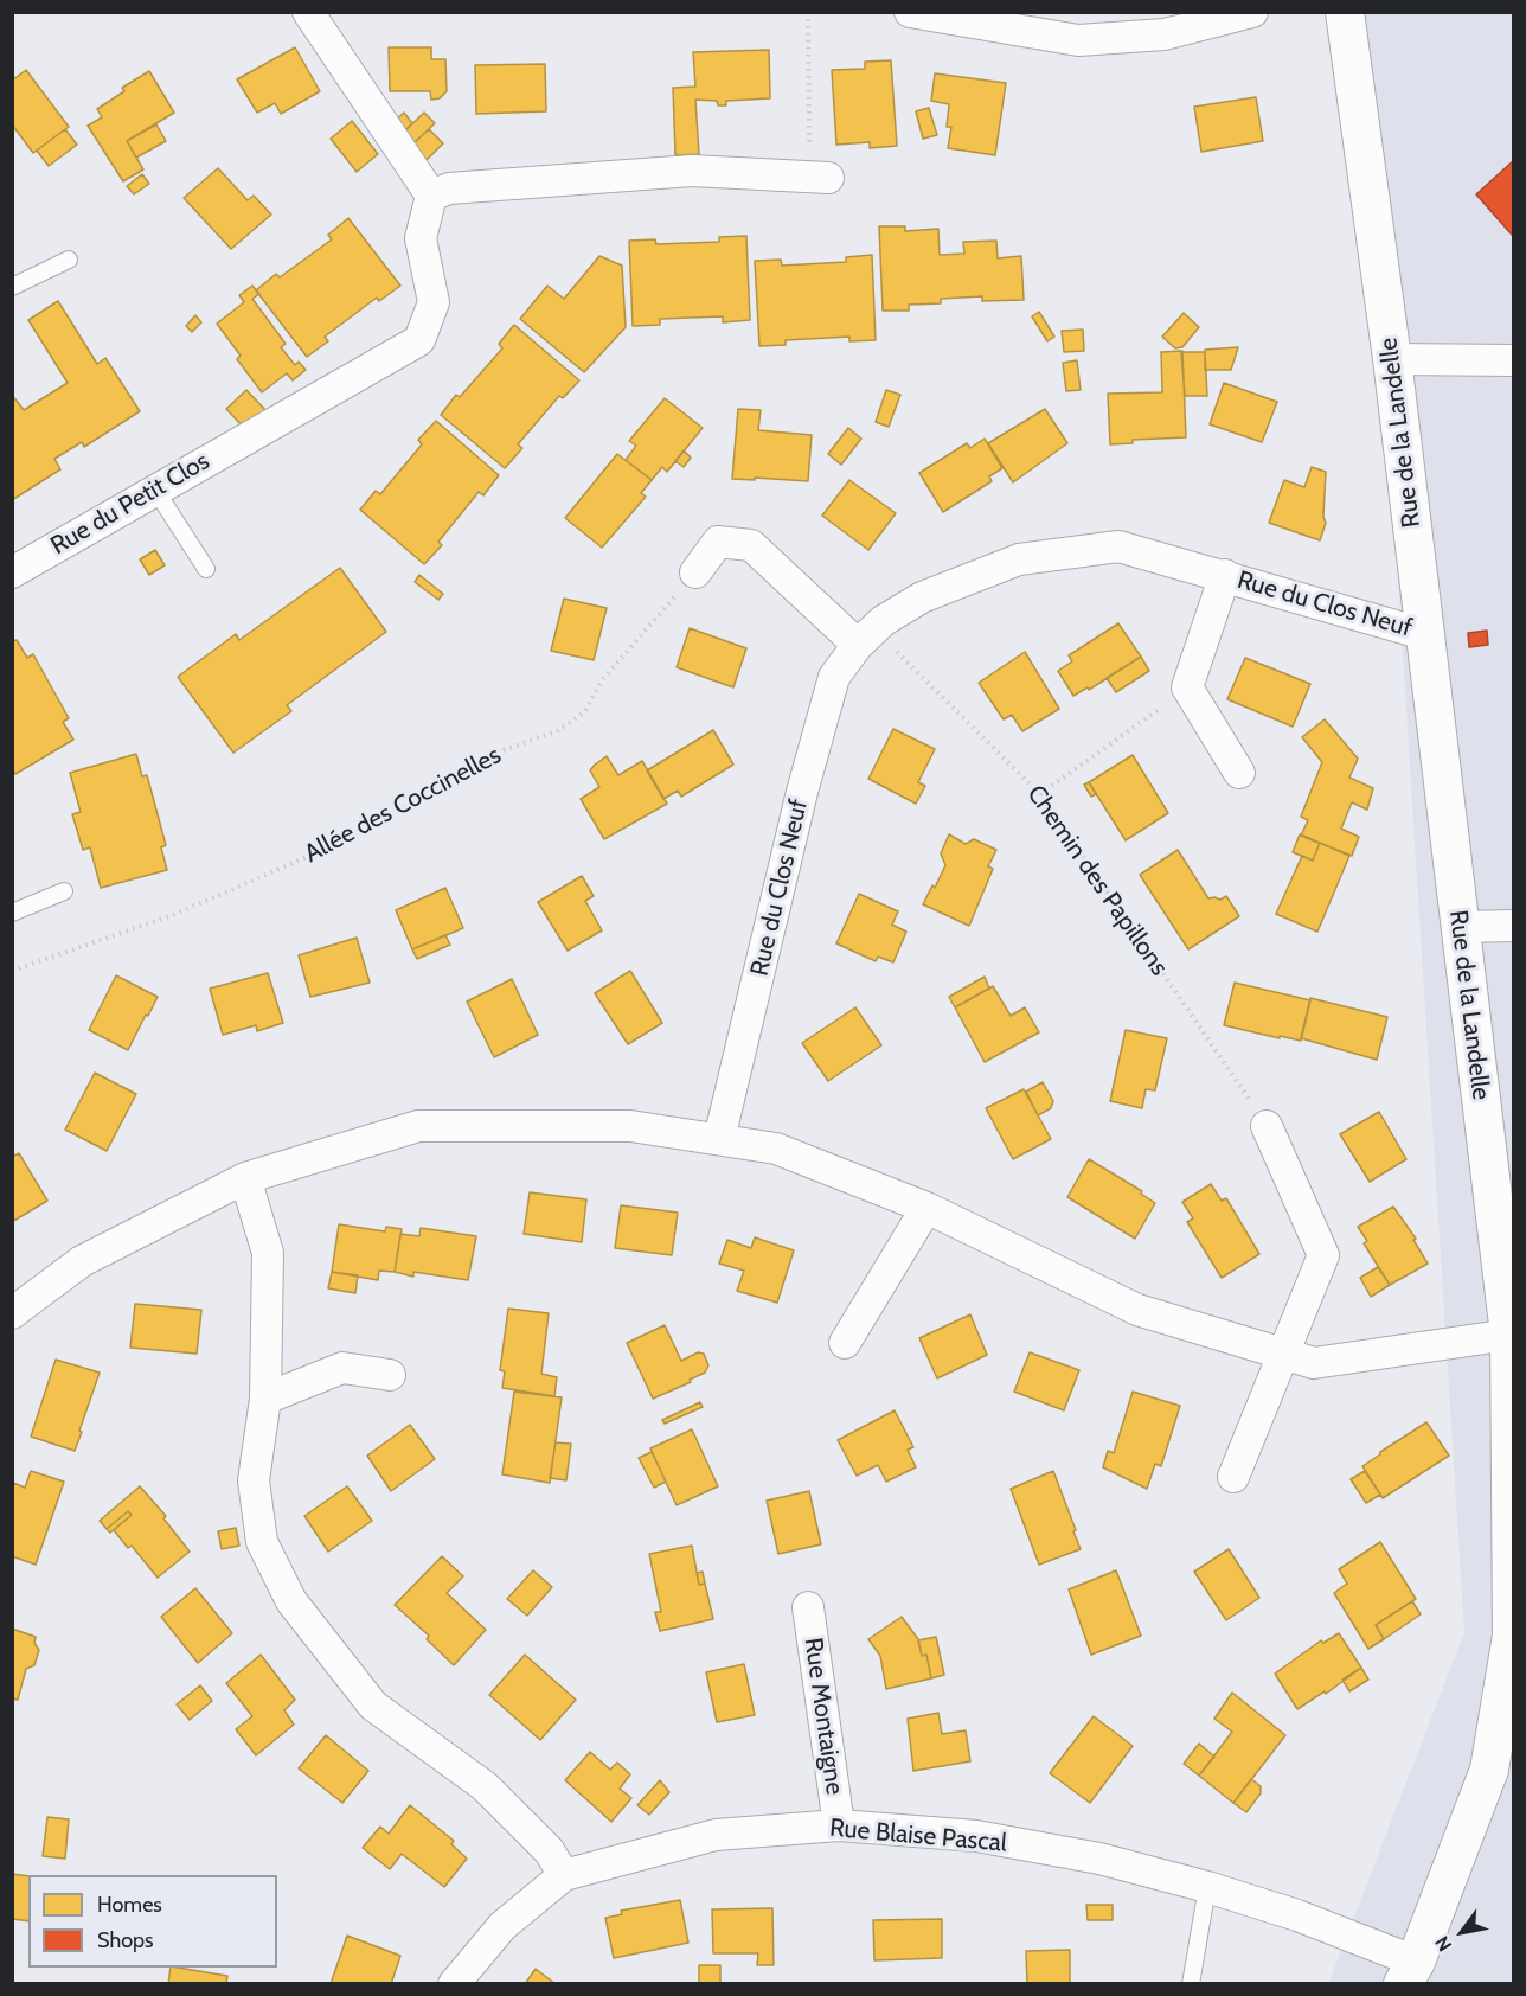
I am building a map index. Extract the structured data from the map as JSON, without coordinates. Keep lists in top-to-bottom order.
{
  "streets": {
    "street": [
      "Rue de la Landelle",
      "Rue du Petit Clos",
      "Rue du Clos Neuf",
      "Rue Montaigne",
      "Rue Blaise Pascal"
    ],
    "path": ["Allée des Coccinelles", "Chemin des Papillons"]
  },
  "crossings": [
    ["Rue de la Landelle", "Rue du Clos Neuf"],
    ["Rue de la Landelle", "Rue Blaise Pascal"],
    ["Rue du Clos Neuf", "Chemin des Papillons"],
    ["Rue Montaigne", "Rue Blaise Pascal"]
  ],
  "legend": ["Homes", "Shops"],
  "north": "bottom left"
}
